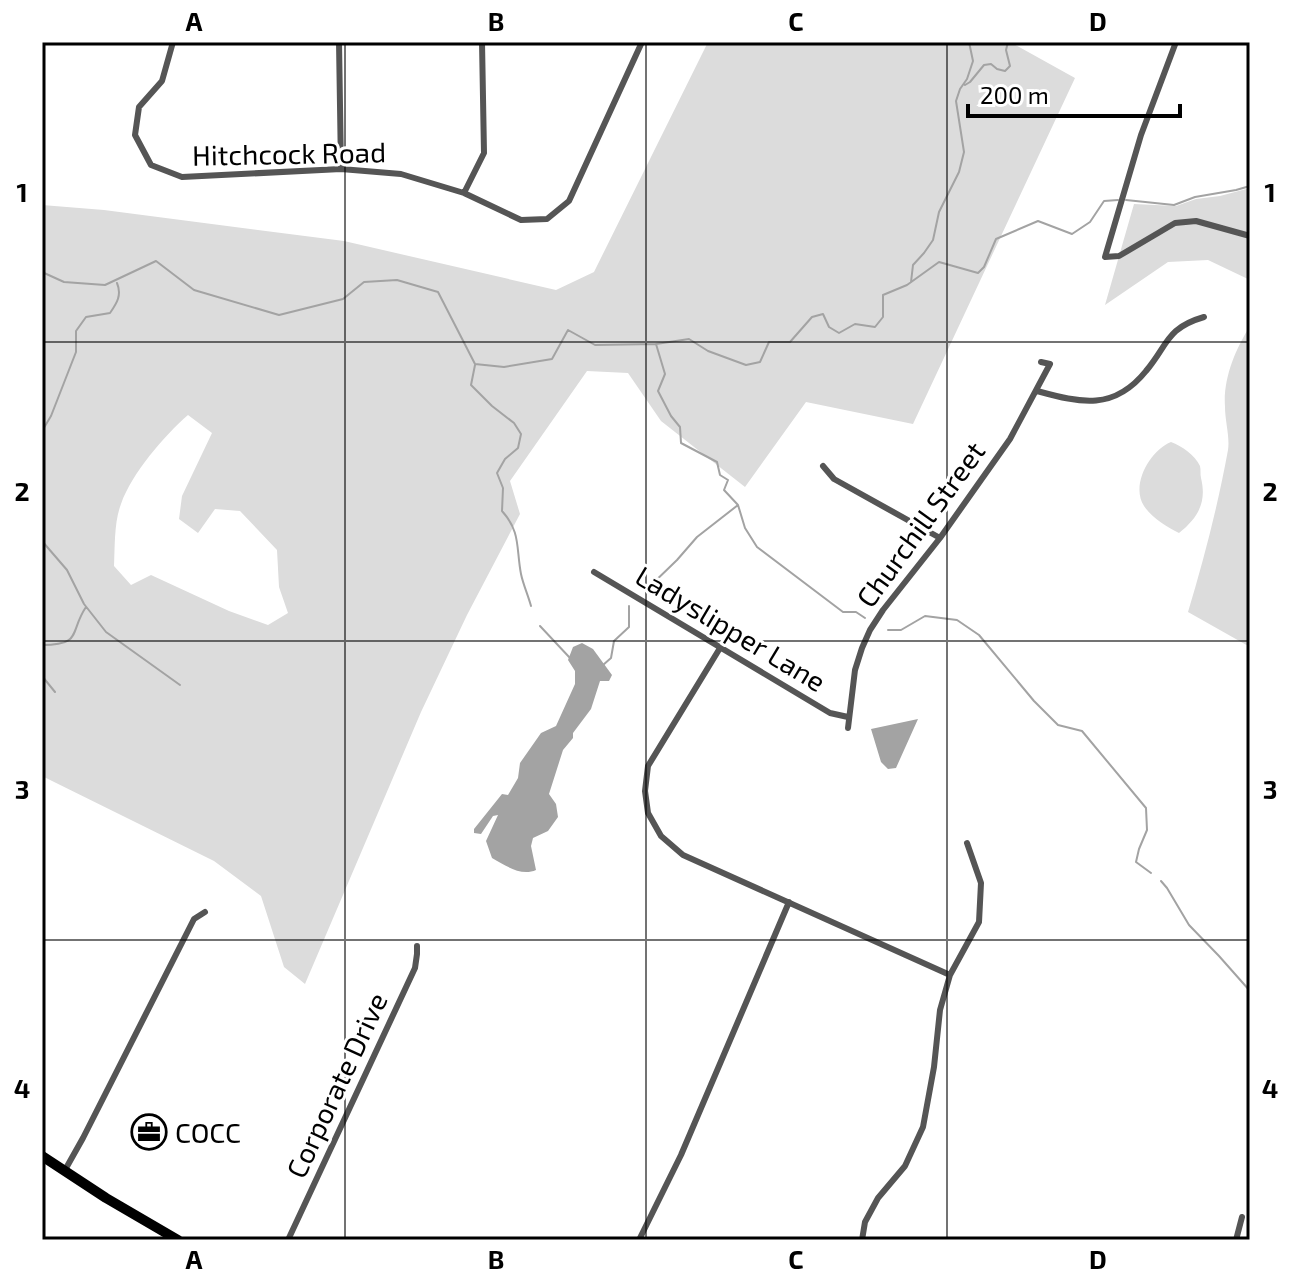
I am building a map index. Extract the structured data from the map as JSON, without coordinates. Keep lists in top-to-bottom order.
{
  "streets": {
    "street": [
      "Hitchcock Road",
      "Churchill Street",
      "Ladyslipper Lane",
      "Corporate Drive"
    ]
  },
  "crossings": [
    ["Churchill Street", "Ladyslipper Lane"]
  ],
  "places": {
    "office": ["COCC"]
  },
  "scale_bar": "200 m",
  "grid": {
    "columns": [
      "A",
      "B",
      "C",
      "D"
    ],
    "rows": [
      "1",
      "2",
      "3",
      "4"
    ]
  }
}
